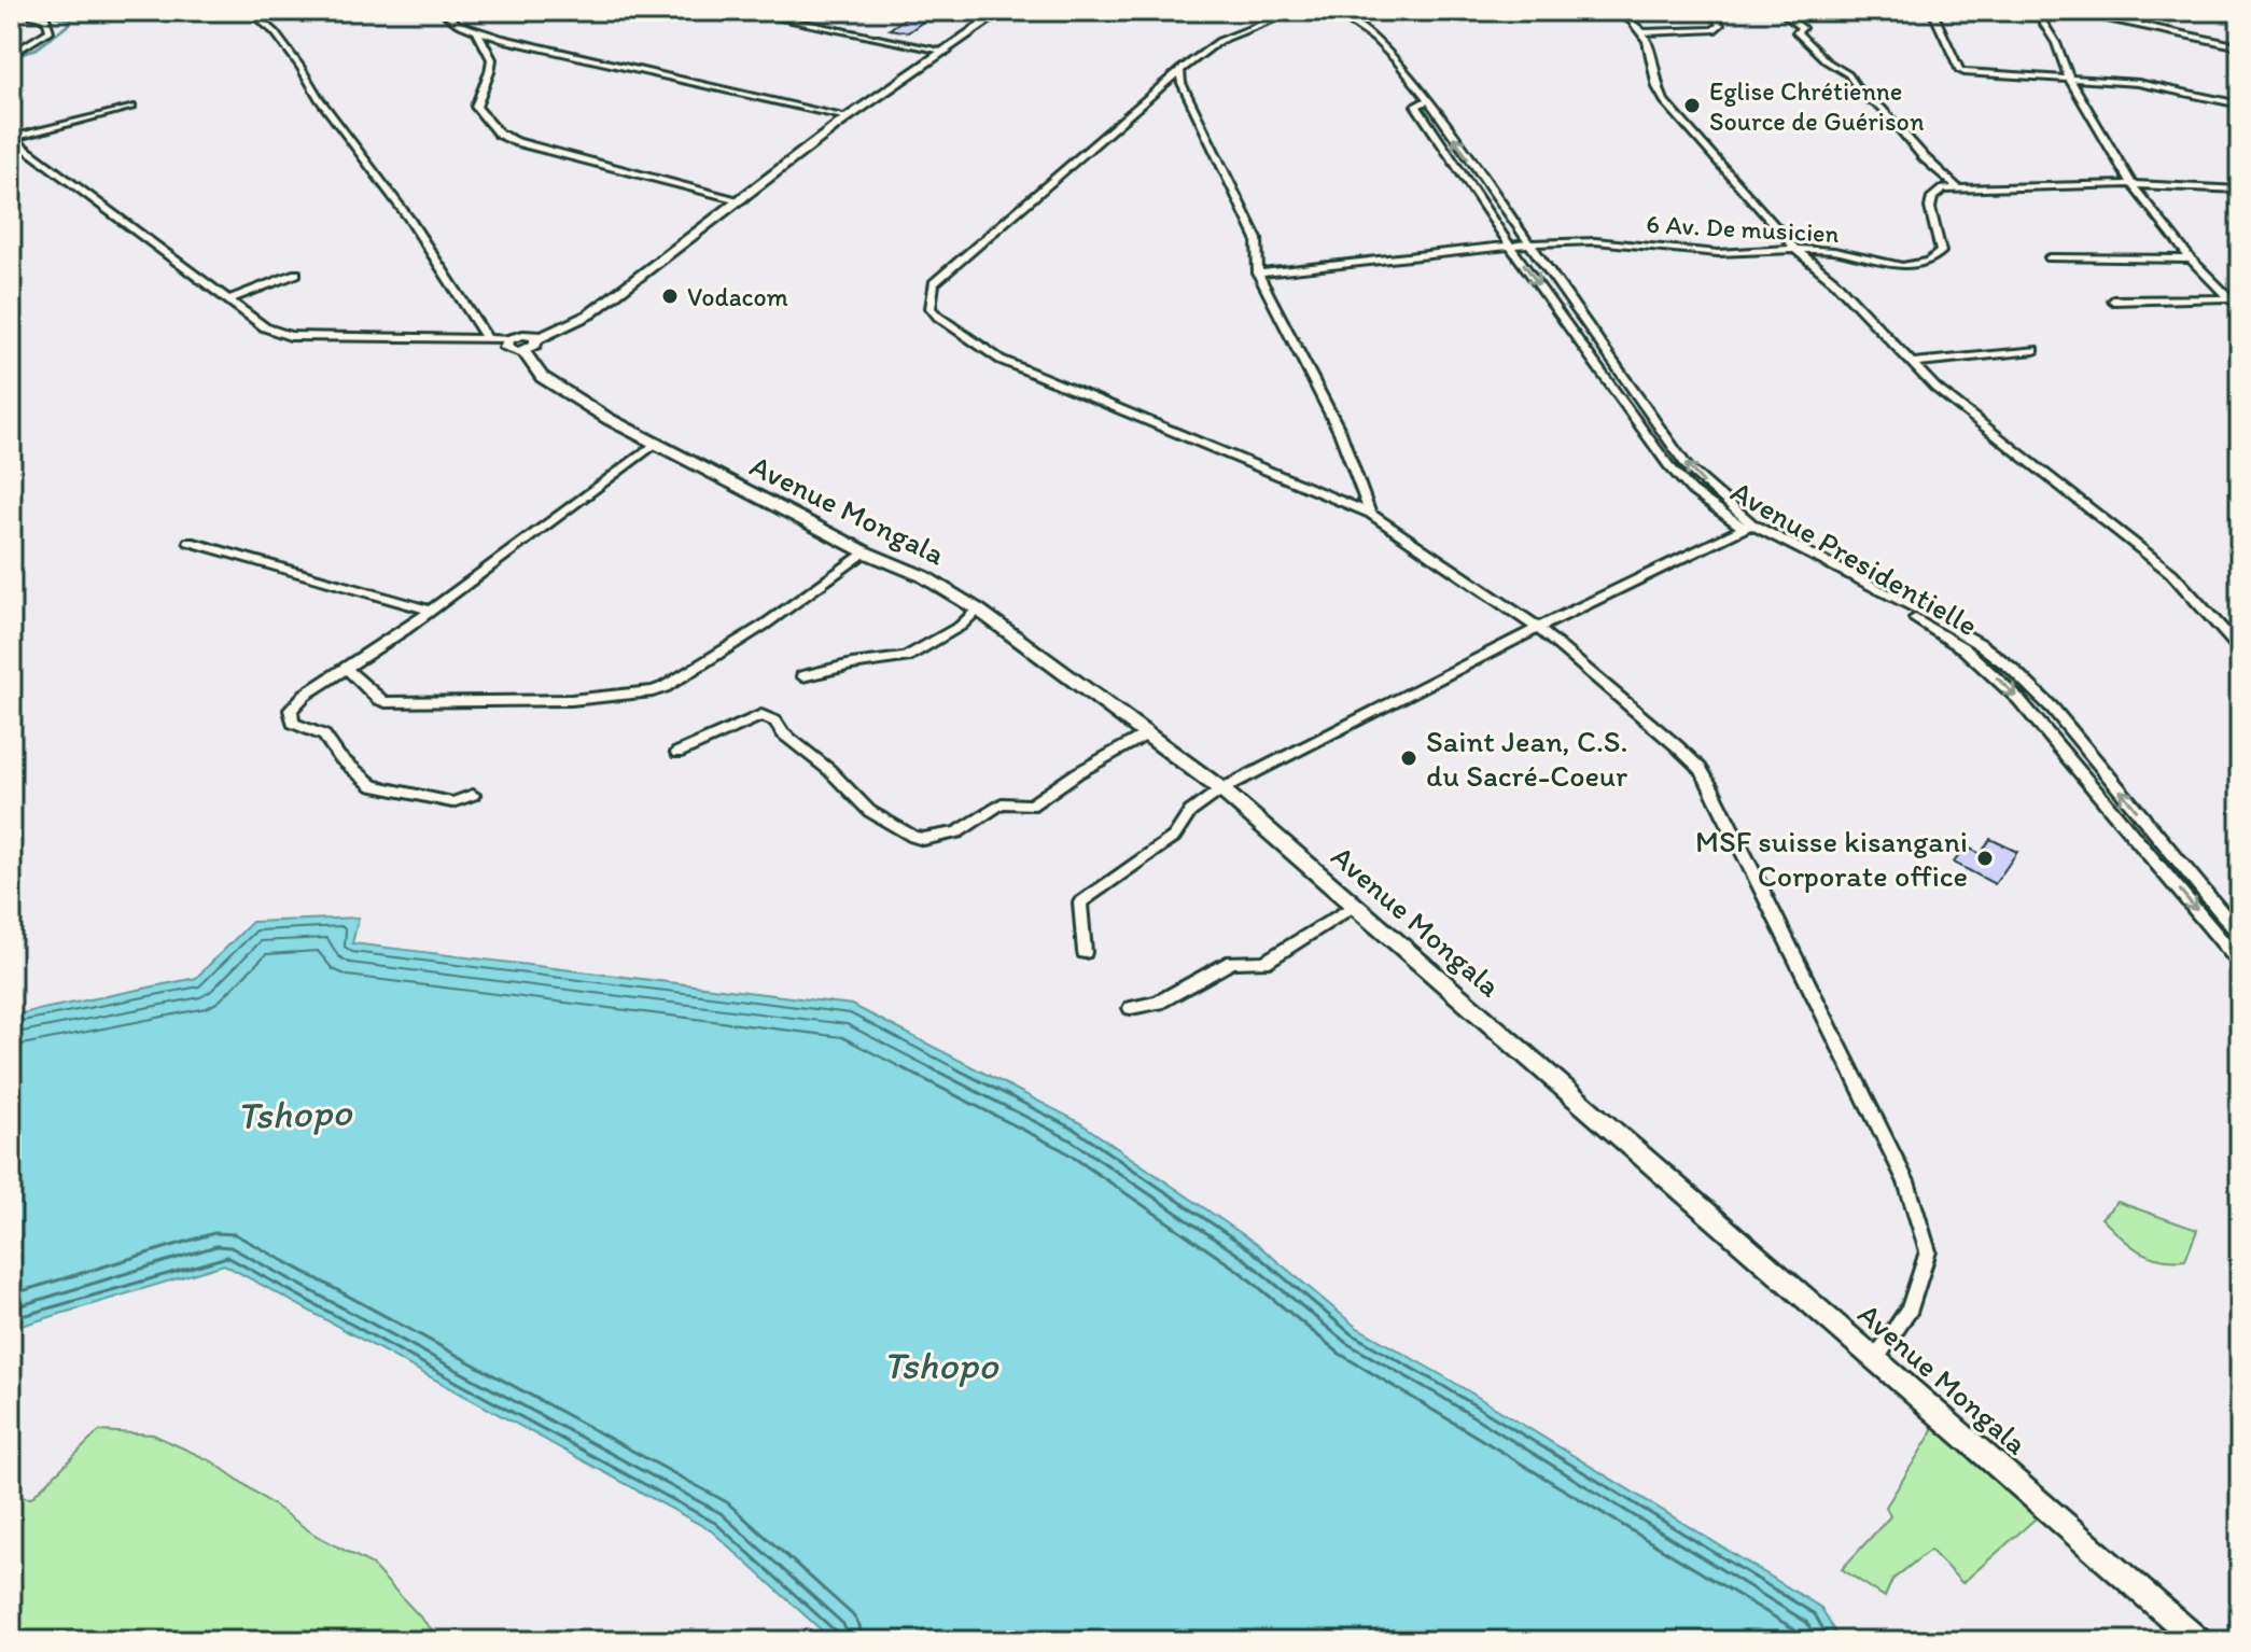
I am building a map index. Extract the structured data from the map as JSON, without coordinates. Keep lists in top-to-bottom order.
{
  "streets": {
    "street": ["6 Av. De musicien", "Avenue Mongala", "Avenue Presidentielle"]
  },
  "crossings": [
    ["6 Av. De musicien", "Avenue Presidentielle"]
  ],
  "water": ["Tshopo"],
  "places": [
    "Eglise Chrétienne Source de Guérison",
    "Vodacom",
    "Saint Jean, C.S. du Sacré-Coeur",
    "MSF suisse kisangani Corporate office"
  ]
}
